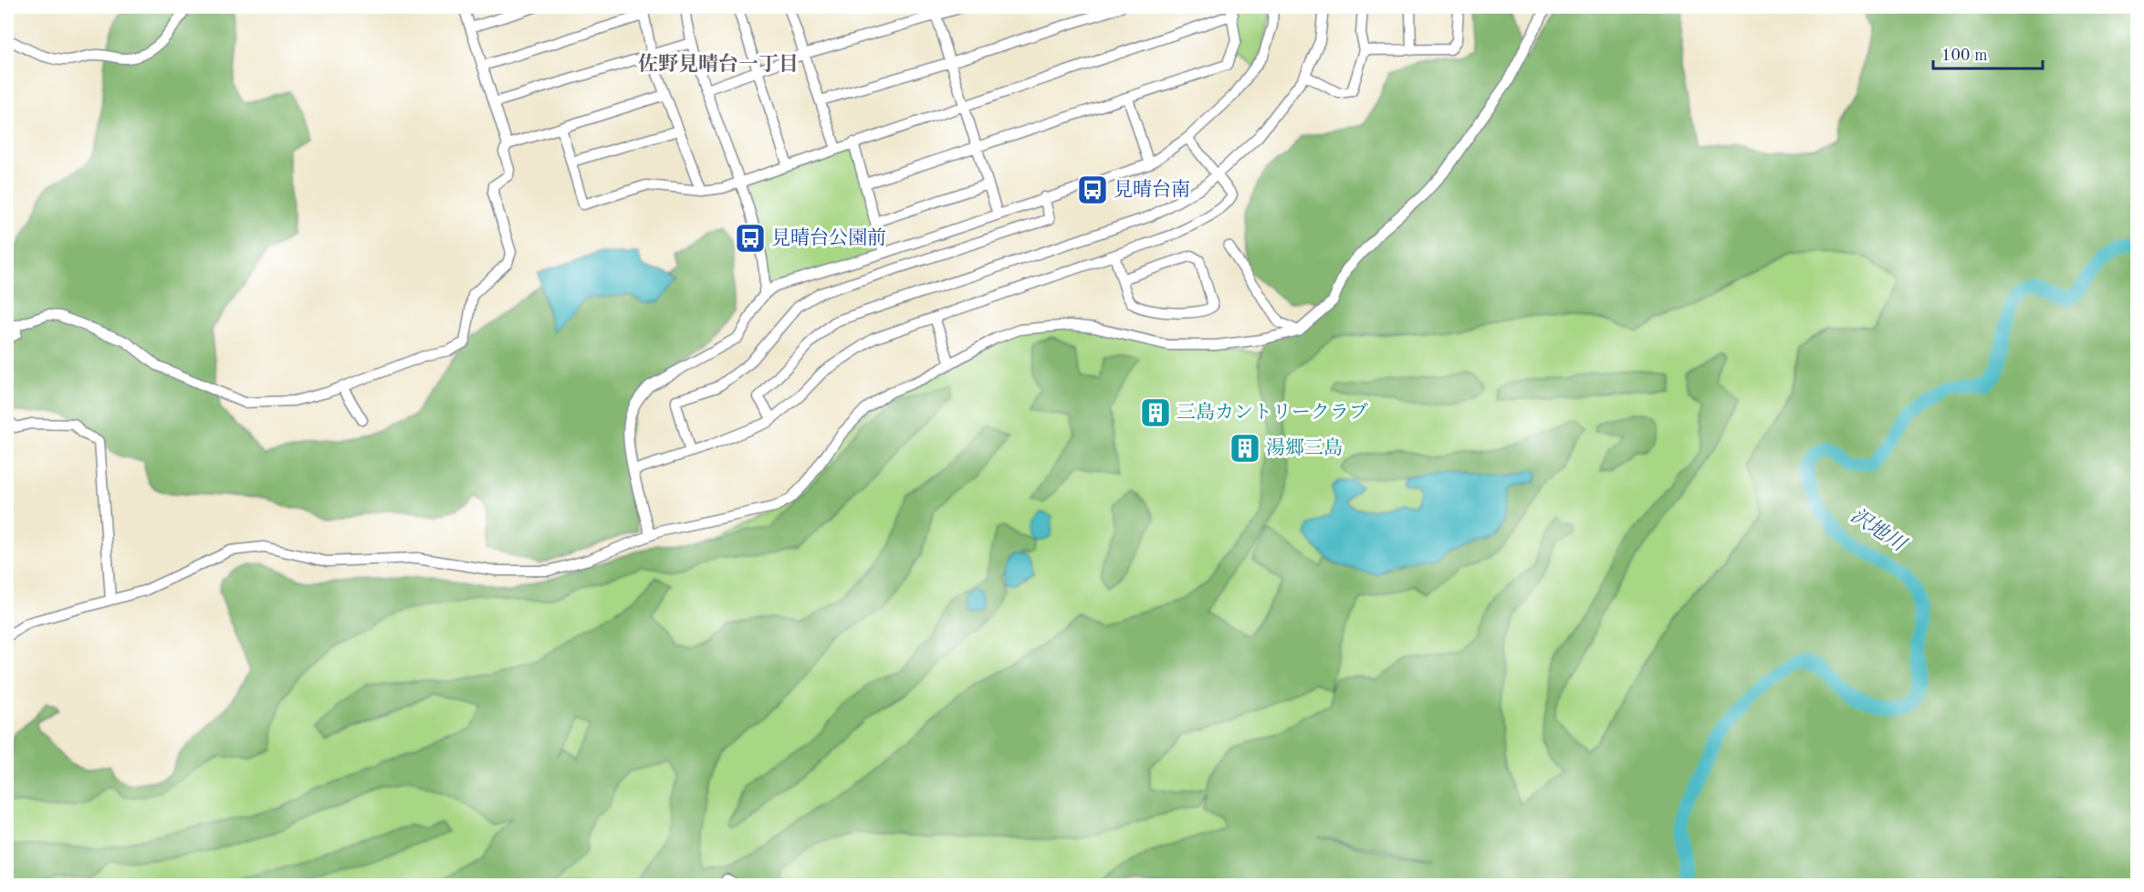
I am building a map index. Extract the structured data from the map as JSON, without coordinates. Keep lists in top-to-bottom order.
{
  "districts": ["佐野見晴台一丁目"],
  "water": ["沢地川"],
  "places": {
    "bus stop": ["見晴台南", "見晴台公園前"],
    "building": ["三島カントリークラブ", "湯郷三島"]
  },
  "scale_bar": "100 m"
}
